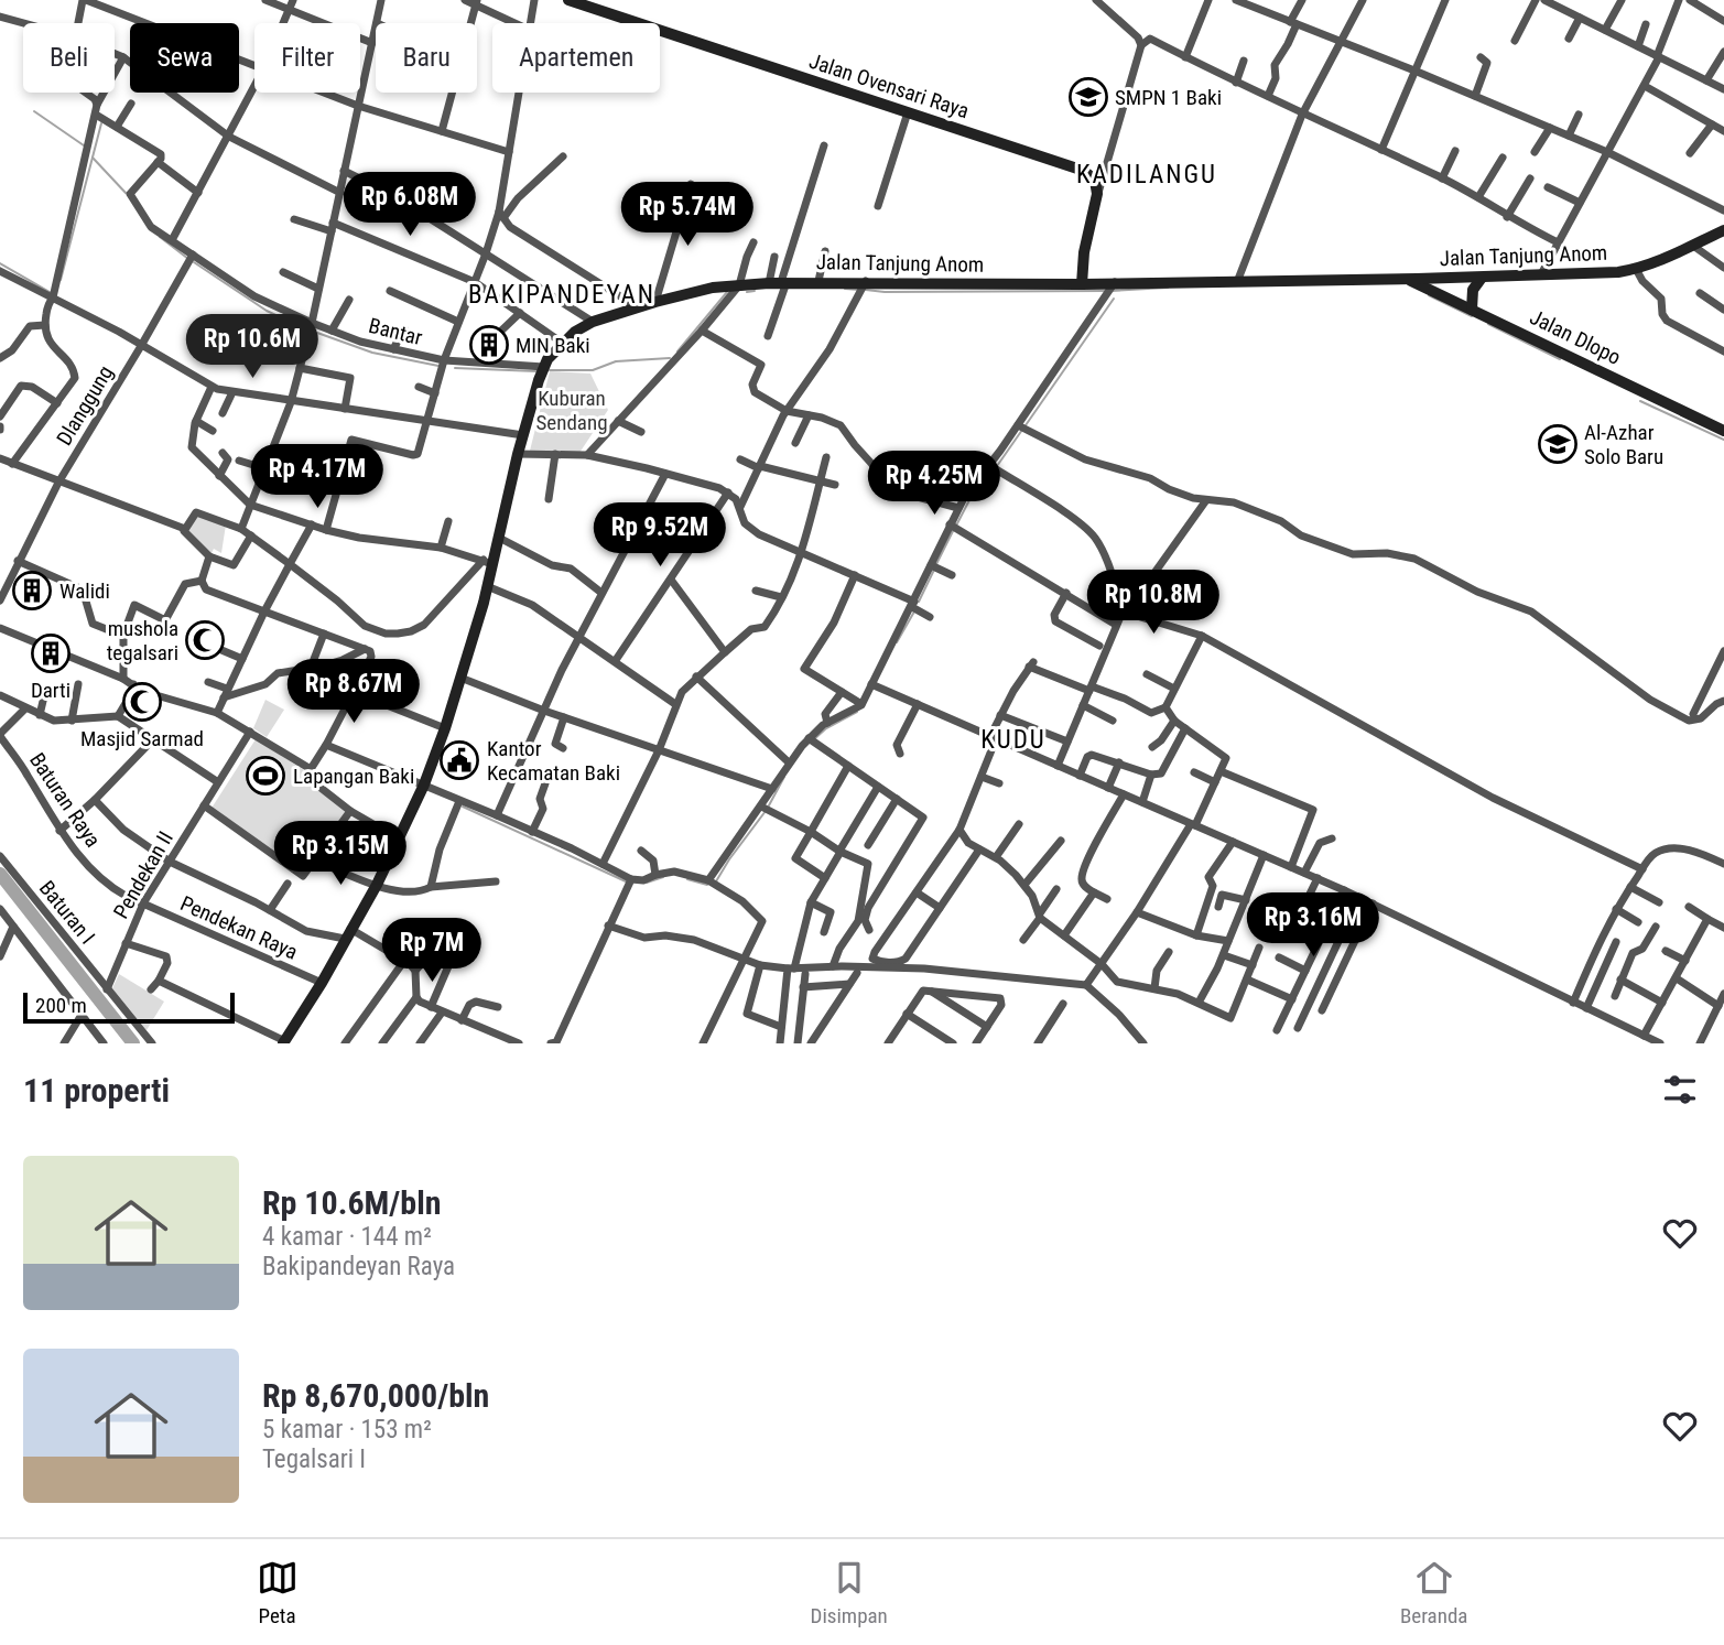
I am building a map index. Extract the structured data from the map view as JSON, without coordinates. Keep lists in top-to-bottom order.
{
  "streets": {
    "main road": ["Jalan Ovensari Raya", "Jalan Tanjung Anom", "Jalan Dlopo"],
    "street": [
      "Bantar",
      "Dlanggung",
      "Baturan Raya",
      "Pendekan II",
      "Baturan I",
      "Pendekan Raya"
    ]
  },
  "crossings": [
    ["Jalan Tanjung Anom", "Bantar"],
    ["Jalan Tanjung Anom", "Jalan Dlopo"],
    ["Jalan Tanjung Anom", "Pendekan Raya"],
    ["Bantar", "Dlanggung"],
    ["Baturan Raya", "Pendekan II"],
    ["Baturan Raya", "Pendekan Raya"],
    ["Pendekan II", "Baturan I"],
    ["Pendekan II", "Pendekan Raya"]
  ],
  "districts": ["KADILANGU", "BAKIPANDEYAN", "KUDU"],
  "parks": ["Kuburan Sendang"],
  "places": {
    "school or university": ["SMPN 1 Baki", "Al-Azhar Solo Baru"],
    "building": ["MIN Baki", "Walidi", "Darti"],
    "mosque": ["mushola tegalsari", "Masjid Sarmad"],
    "public building": ["Kantor Kecamatan Baki"],
    "sports": ["Lapangan Baki"]
  },
  "scale_bar": "200 m",
  "page": {
    "chip": [
      "Beli",
      "Sewa",
      "Filter",
      "Baru",
      "Apartemen"
    ],
    "price": [
      "Rp 6.08M",
      "Rp 5.74M",
      "Rp 10.6M",
      "Rp 4.17M",
      "Rp 4.25M",
      "Rp 9.52M",
      "Rp 10.8M",
      "Rp 8.67M",
      "Rp 3.15M",
      "Rp 3.16M",
      "Rp 7M"
    ],
    "scale": "200 m",
    "heading": "11 properti",
    "list": [
      {
        "name": "Rp 10.6M/bln",
        "note": "4 kamar · 144 m² · Bakipandeyan Raya"
      },
      {
        "name": "Rp 8,670,000/bln",
        "note": "5 kamar · 153 m² · Tegalsari I"
      }
    ],
    "tabs": ["Peta", "Disimpan", "Beranda"]
  }
}
